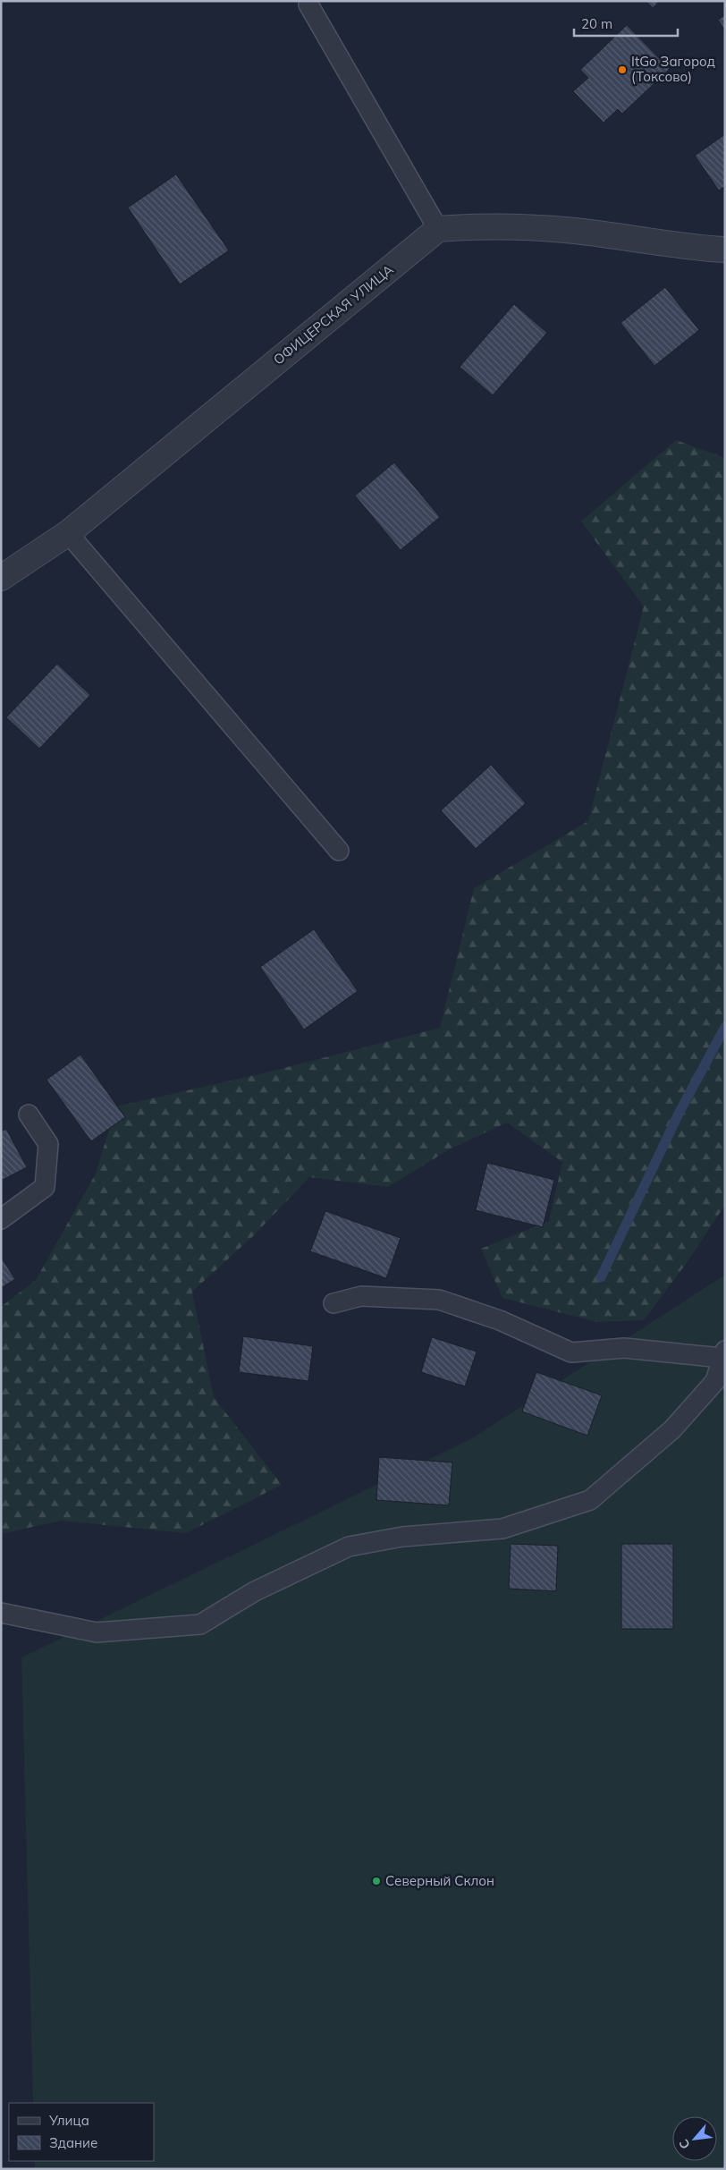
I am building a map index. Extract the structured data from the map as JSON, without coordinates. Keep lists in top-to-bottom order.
{
  "streets": {
    "street": ["ОФИЦЕРСКАЯ УЛИЦА"]
  },
  "places": ["ItGo Загород (Токсово)", "Северный Склон"],
  "legend": ["Улица", "Здание"],
  "scale_bar": "20 m",
  "north": "bottom left"
}
